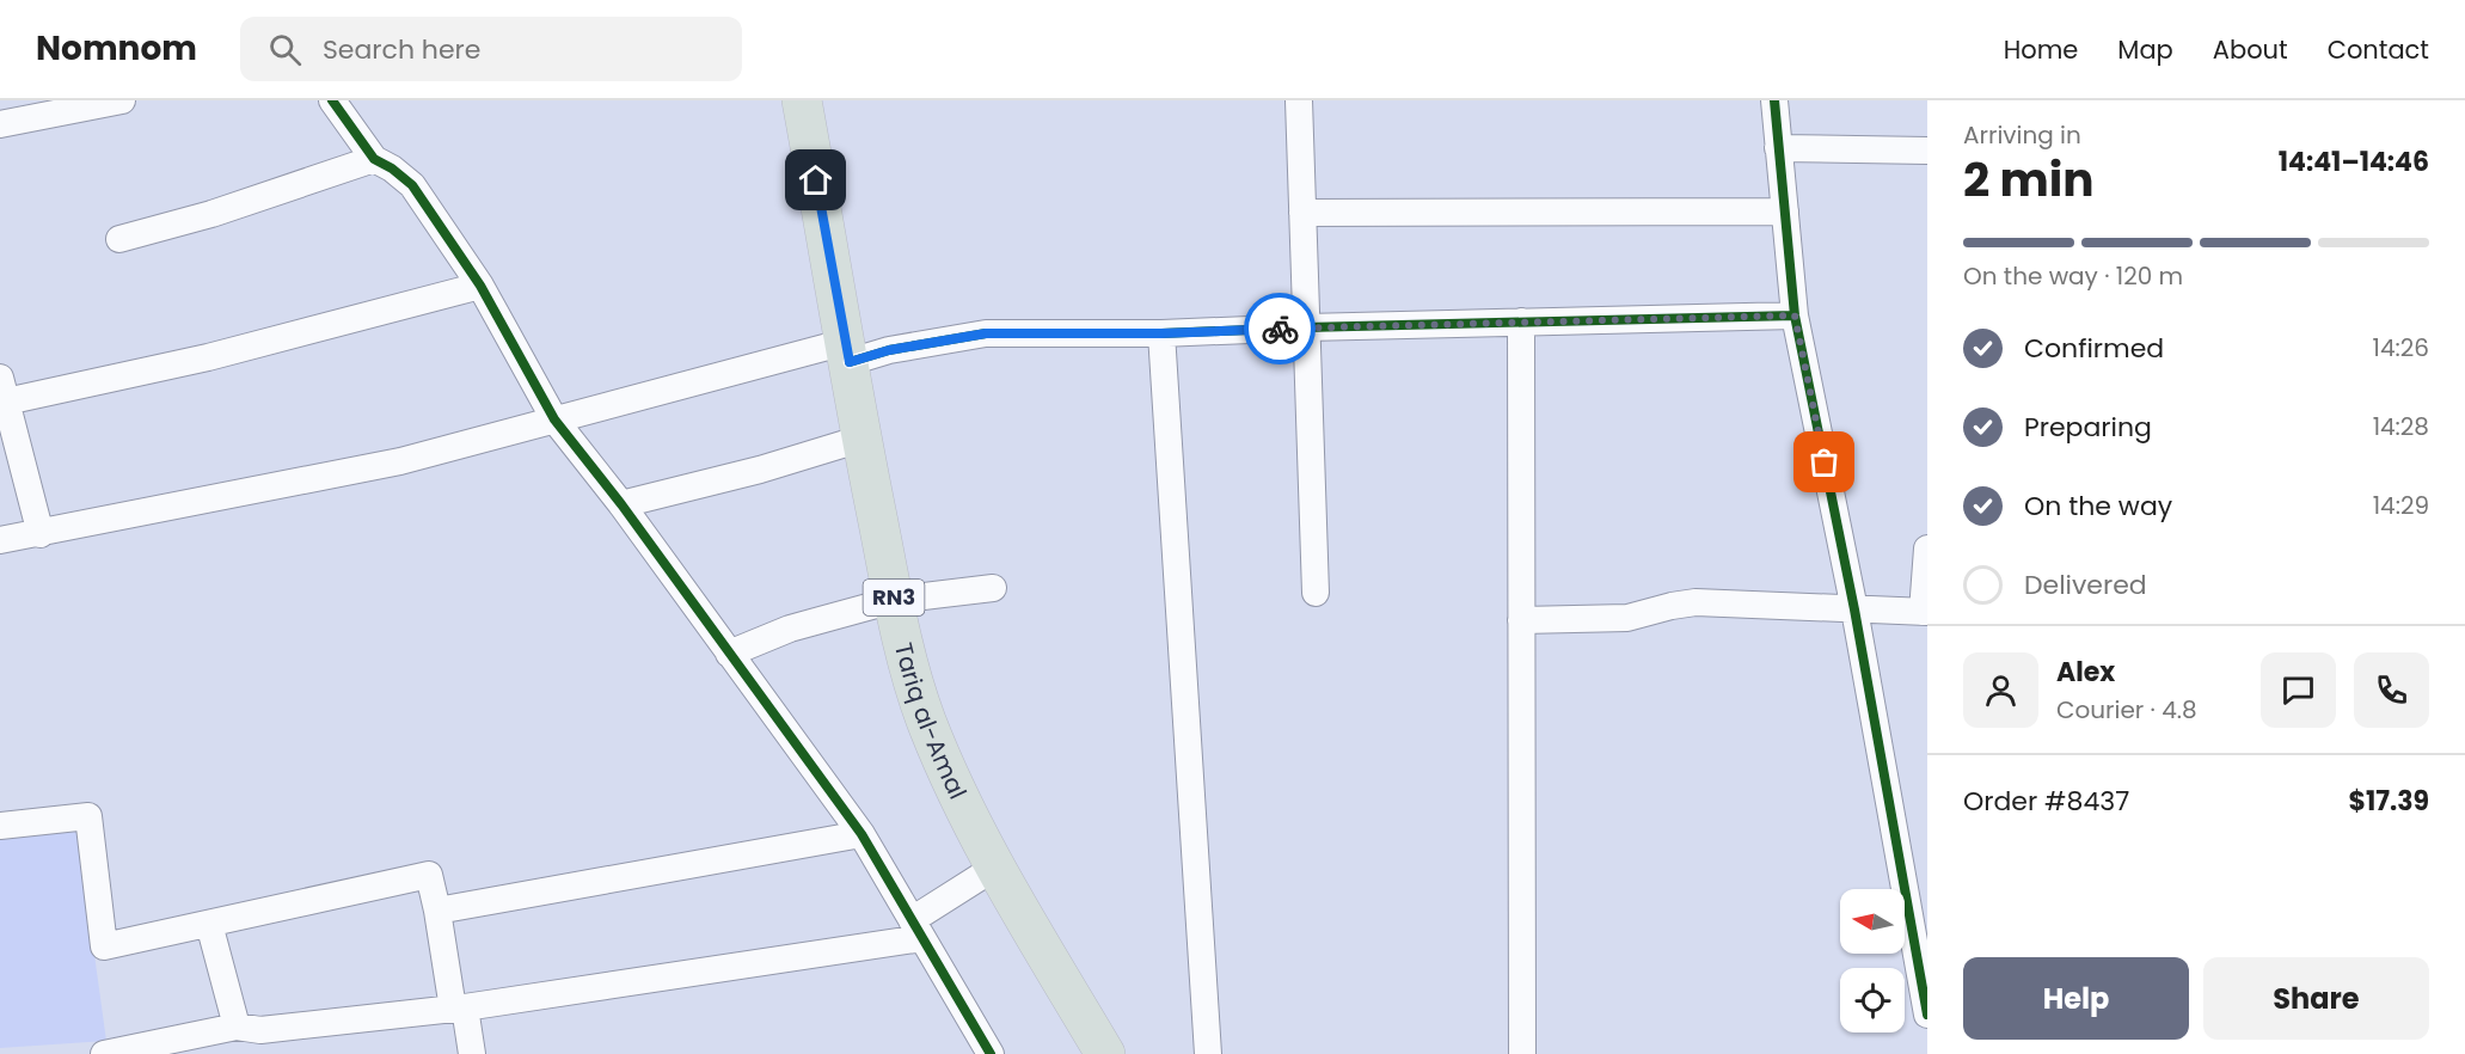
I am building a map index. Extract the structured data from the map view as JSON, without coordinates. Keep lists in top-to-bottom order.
{
  "streets": {
    "highway": ["RN3", "Tariq al-Amal"]
  },
  "north": "left",
  "page": {
    "header": "Nomnom",
    "search": "Search here",
    "nav": [
      "Home",
      "Map",
      "About",
      "Contact"
    ],
    "heading": ["2 min", "Arriving in", "14:41–14:46"],
    "panel": [
      "Alex",
      "Courier · 4.8",
      "Order #8437",
      "$17.39"
    ],
    "bar": "On the way · 120 m",
    "list": [
      ["Confirmed", "14:26"],
      ["Preparing", "14:28"],
      ["On the way", "14:29"],
      "Delivered"
    ],
    "buttons": ["Help", "Share"]
  }
}
